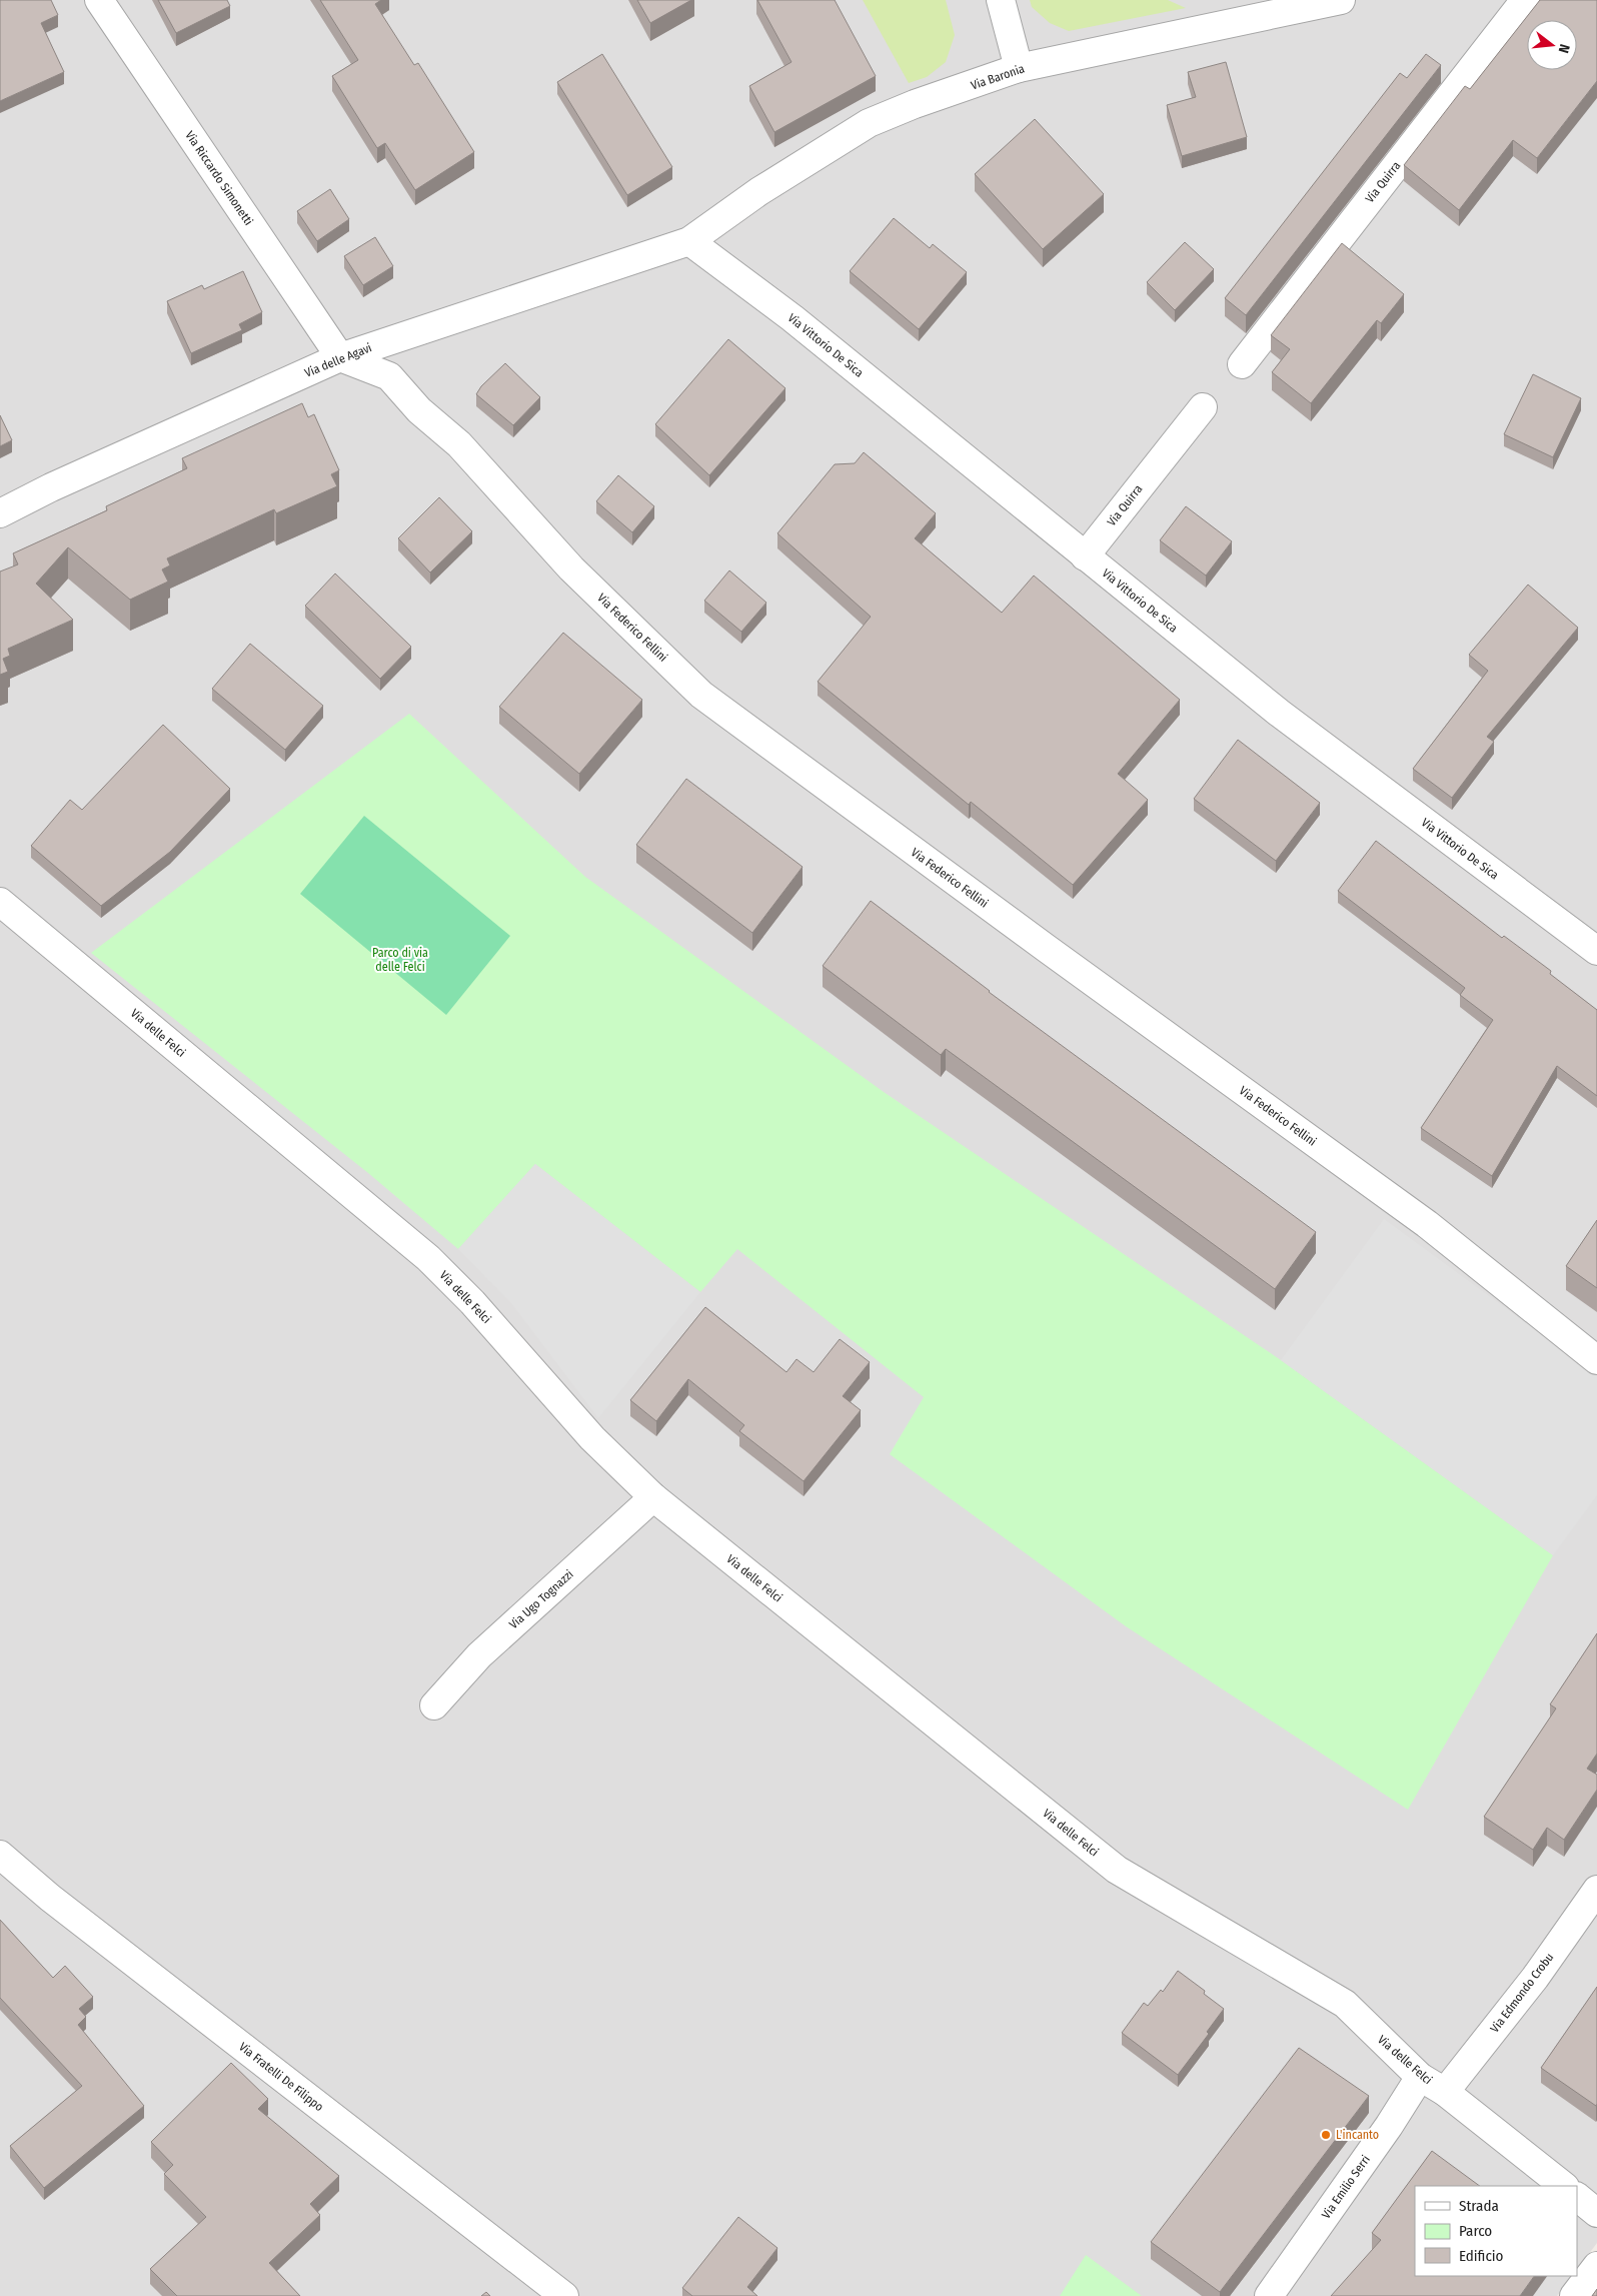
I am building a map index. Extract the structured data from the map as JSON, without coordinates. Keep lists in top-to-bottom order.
{
  "streets": {
    "street": [
      "Via Baronia",
      "Via Riccardo Simonetti",
      "Via Quirra",
      "Via Vittorio De Sica",
      "Via delle Agavi",
      "Via Federico Fellini",
      "Via delle Felci",
      "Via Ugo Tognazzi",
      "Via Edmondo Crobu",
      "Via Fratelli De Filippo",
      "Via Emilio Serri"
    ]
  },
  "crossings": [
    ["Via Baronia", "Via Vittorio De Sica"],
    ["Via Baronia", "Via delle Agavi"],
    ["Via Riccardo Simonetti", "Via delle Agavi"],
    ["Via Riccardo Simonetti", "Via Federico Fellini"],
    ["Via Quirra", "Via Vittorio De Sica"],
    ["Via Vittorio De Sica", "Via delle Agavi"],
    ["Via delle Agavi", "Via Federico Fellini"],
    ["Via delle Felci", "Via Ugo Tognazzi"],
    ["Via delle Felci", "Via Edmondo Crobu"],
    ["Via delle Felci", "Via Emilio Serri"]
  ],
  "parks": ["Parco di via delle Felci"],
  "places": ["L'incanto"],
  "legend": ["Strada", "Parco", "Edificio"],
  "north": "right"
}
